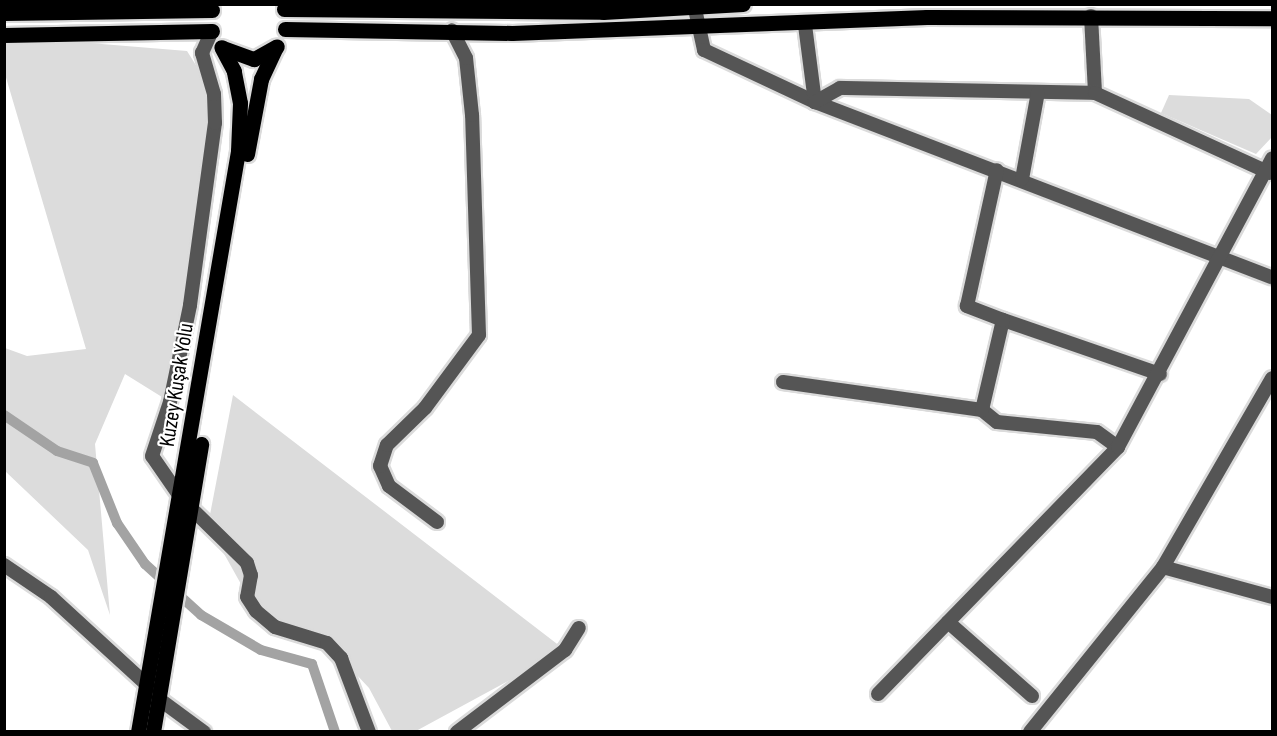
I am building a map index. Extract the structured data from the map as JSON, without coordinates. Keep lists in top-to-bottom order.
{
  "streets": {
    "main road": ["Kuzey Kuşak Yolu"]
  }
}
